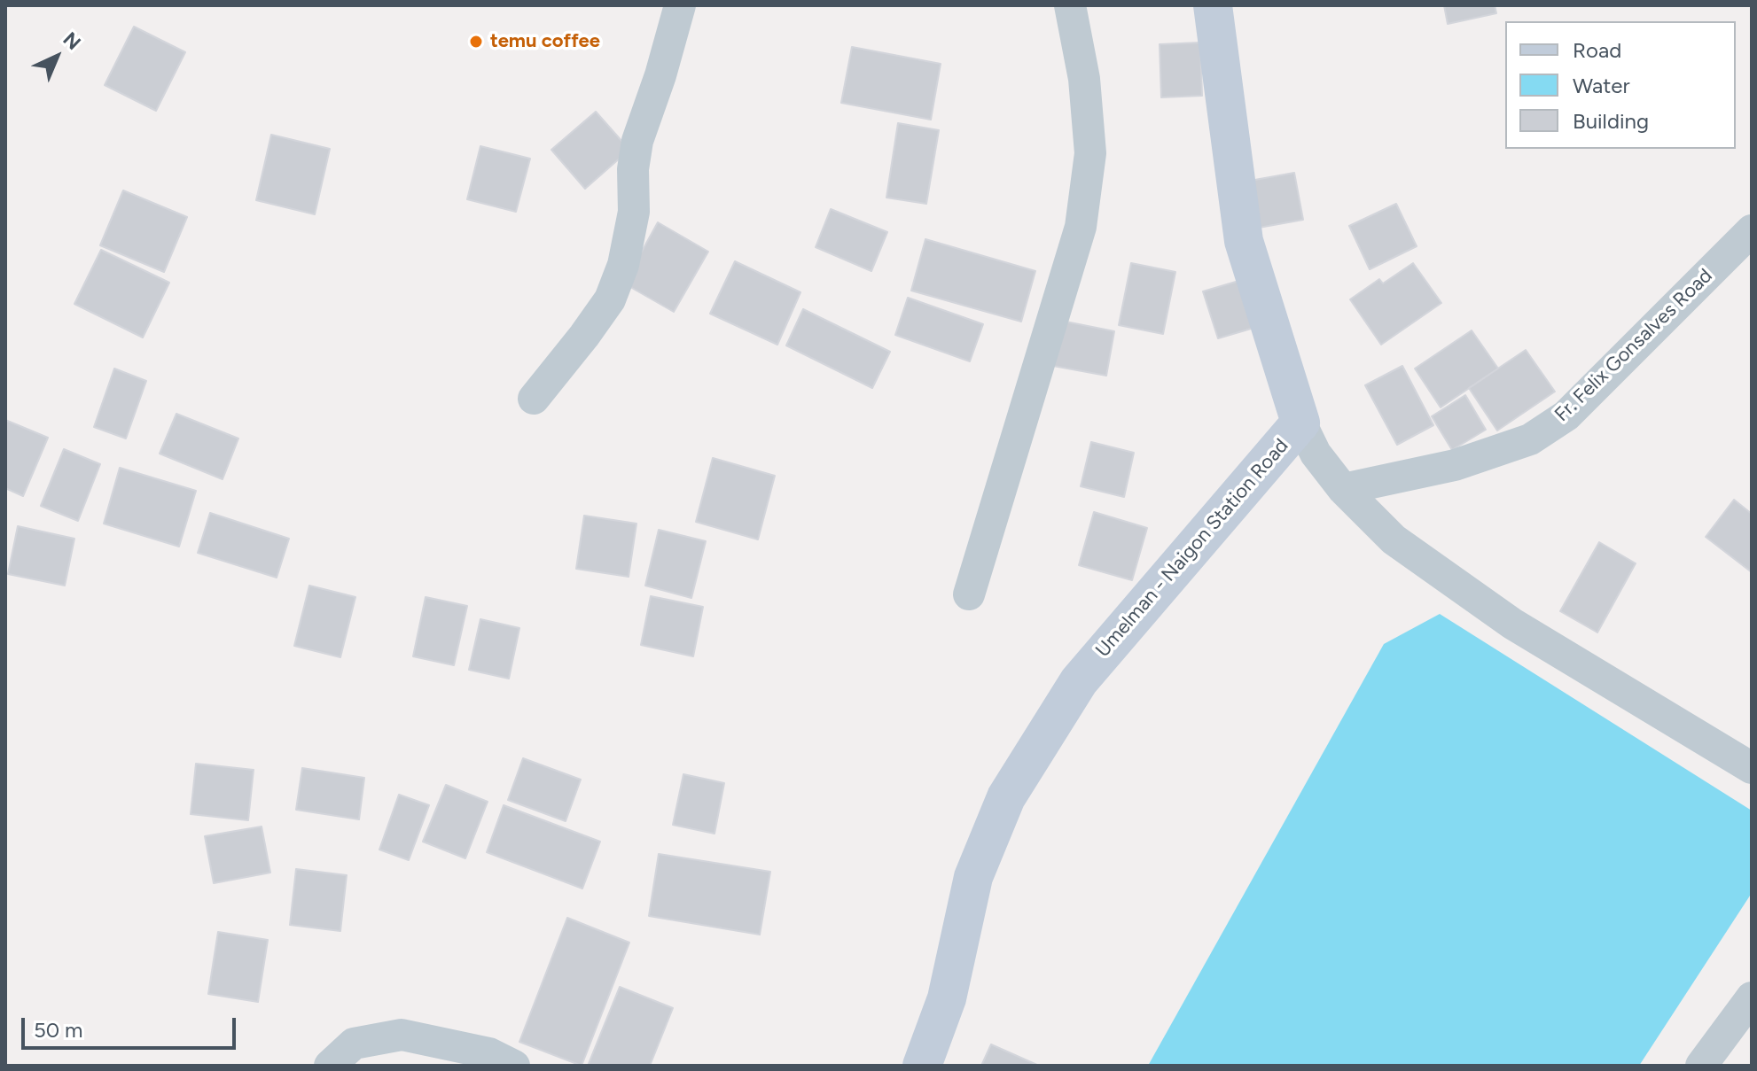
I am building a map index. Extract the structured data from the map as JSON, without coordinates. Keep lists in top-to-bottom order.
{
  "streets": {
    "street": ["Fr. Felix Gonsalves Road", "Umelman - Naigon Station Road"]
  },
  "places": ["temu coffee"],
  "legend": ["Road", "Water", "Building"],
  "scale_bar": "50 m",
  "north": "top right"
}
